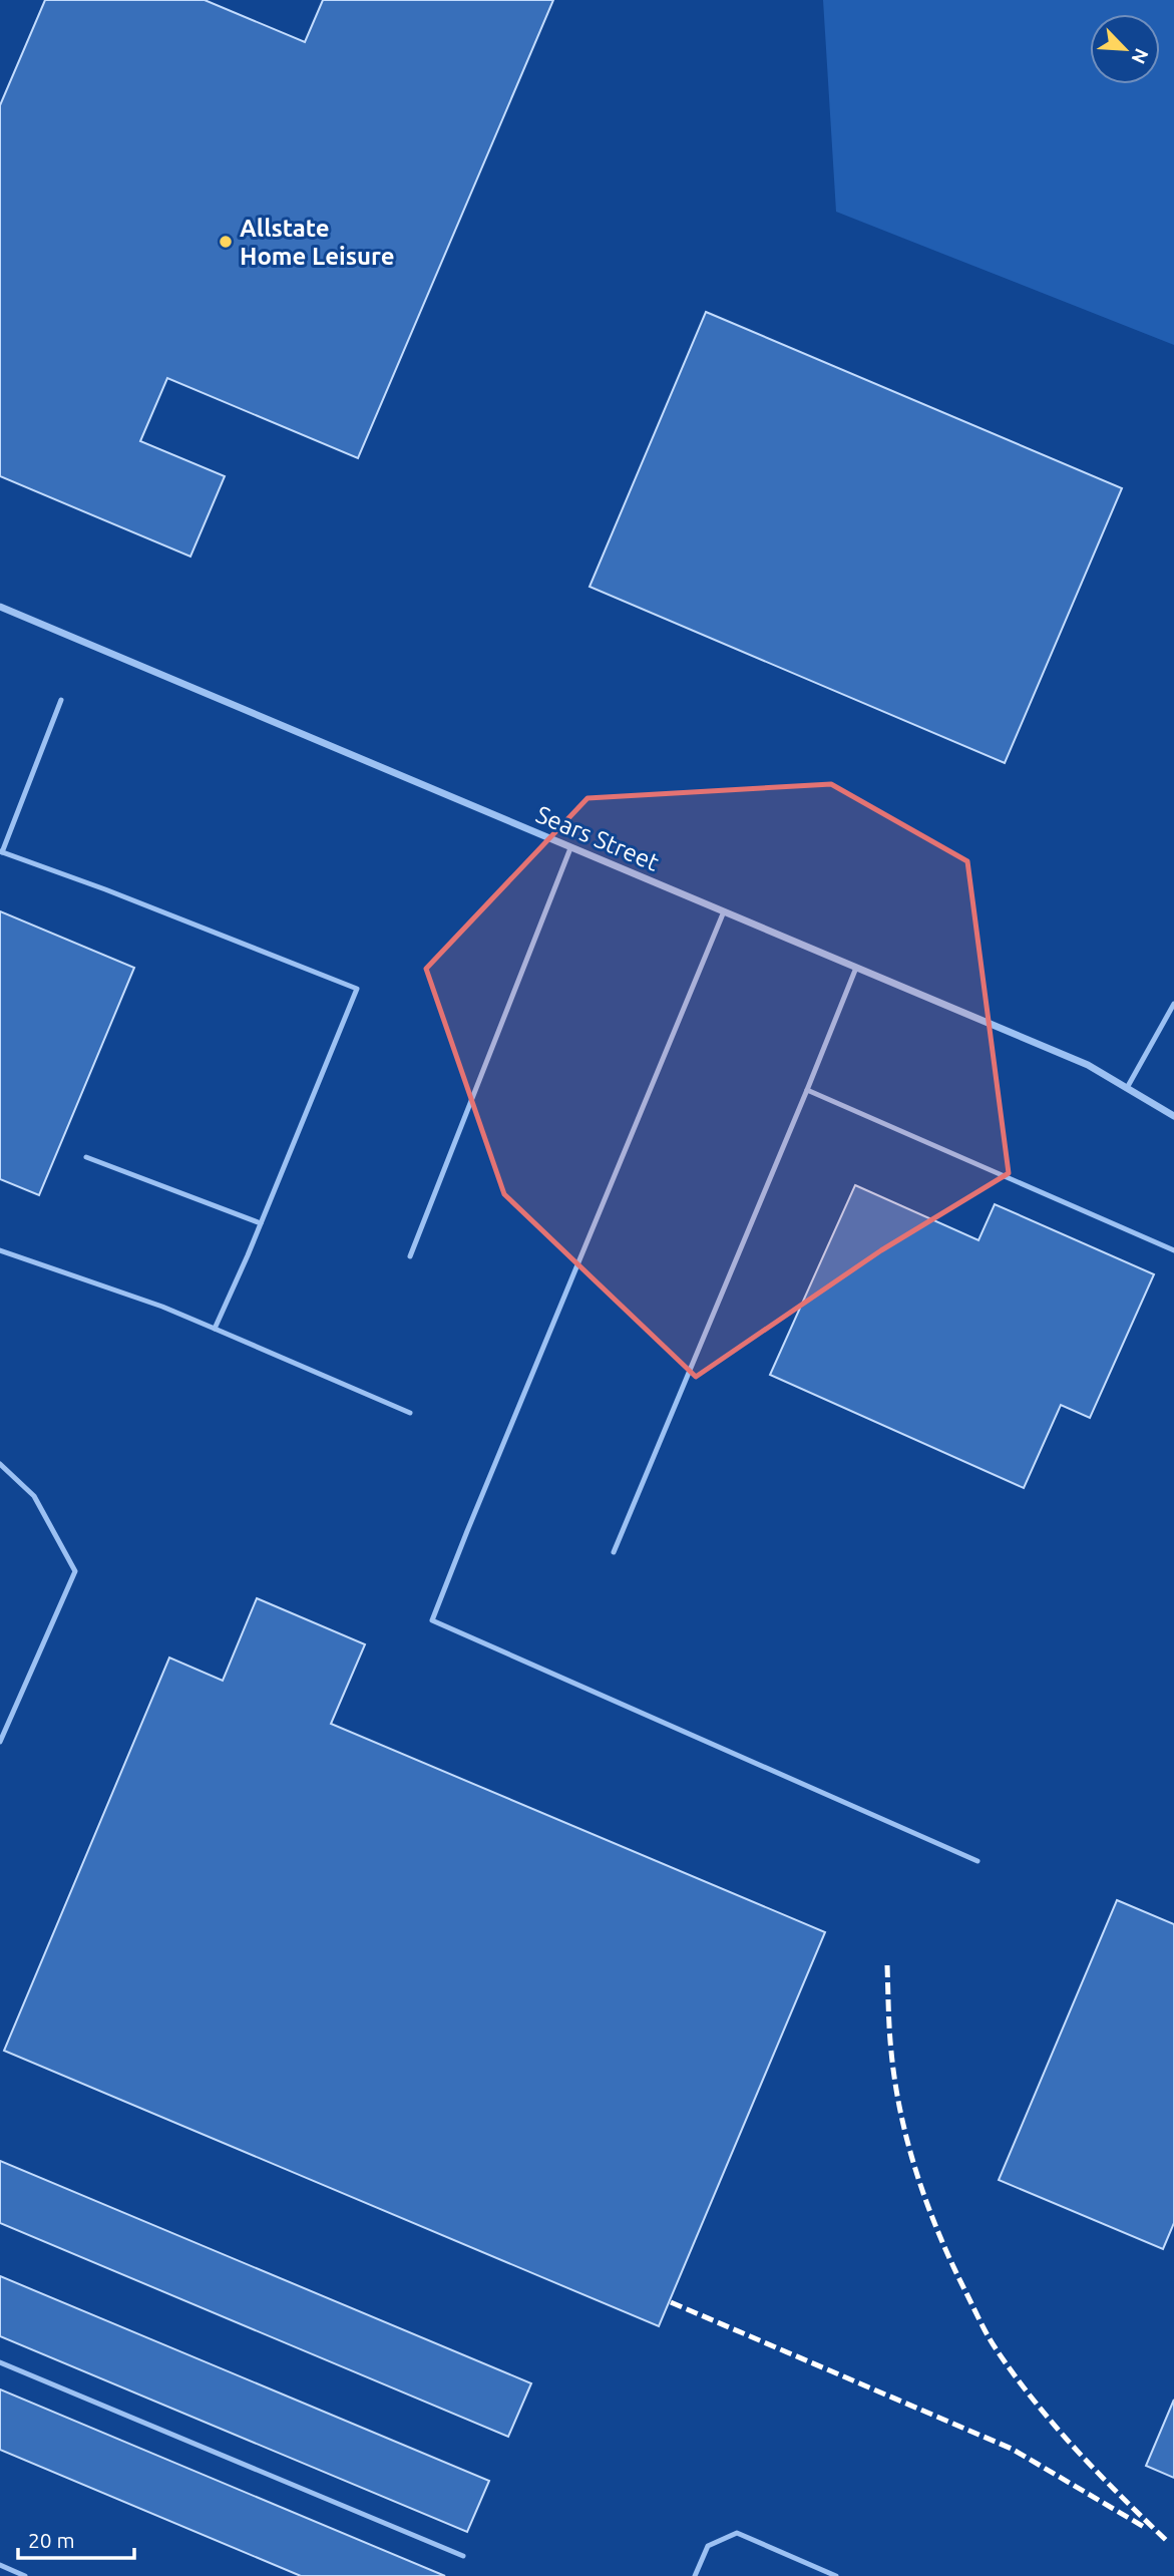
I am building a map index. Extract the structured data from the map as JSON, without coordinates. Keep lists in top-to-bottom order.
{
  "streets": {
    "street": ["Sears Street"]
  },
  "places": ["Allstate Home Leisure"],
  "scale_bar": "20 m",
  "north": "bottom right"
}
